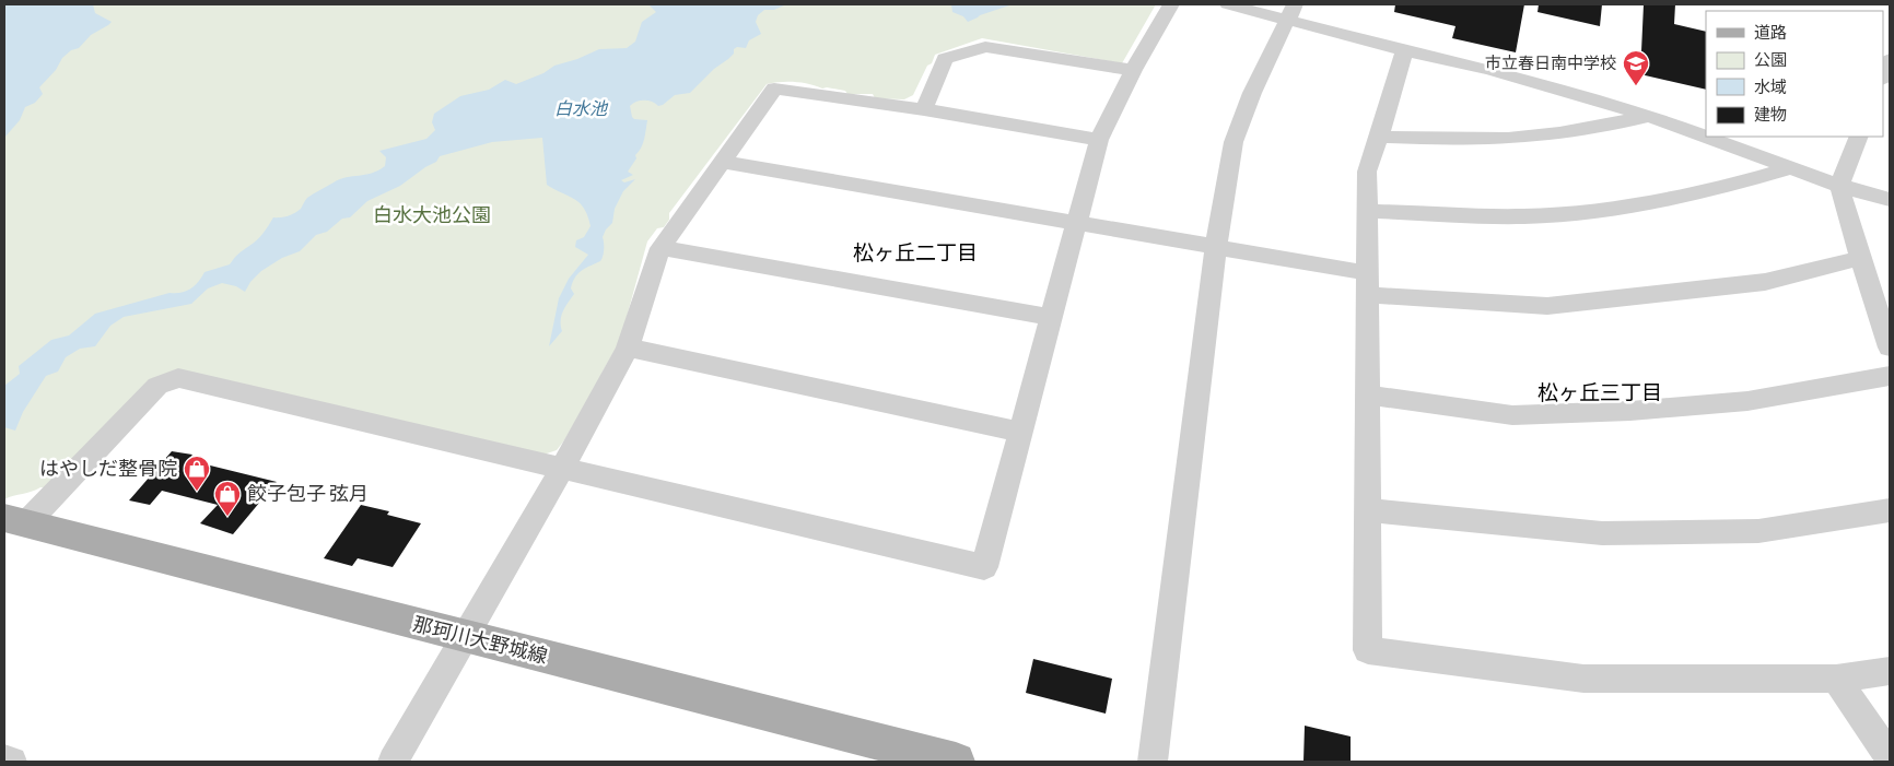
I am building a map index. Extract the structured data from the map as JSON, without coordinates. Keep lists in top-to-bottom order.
{
  "streets": {
    "main road": ["那珂川大野城線"]
  },
  "districts": ["松ヶ丘二丁目", "松ヶ丘三丁目"],
  "water": ["白水池"],
  "parks": ["白水大池公園"],
  "places": {
    "school or university": ["市立春日南中学校"],
    "shop": ["はやしだ整骨院", "餃子包子 弦月"]
  },
  "legend": [
    "道路",
    "公園",
    "水域",
    "建物"
  ]
}
